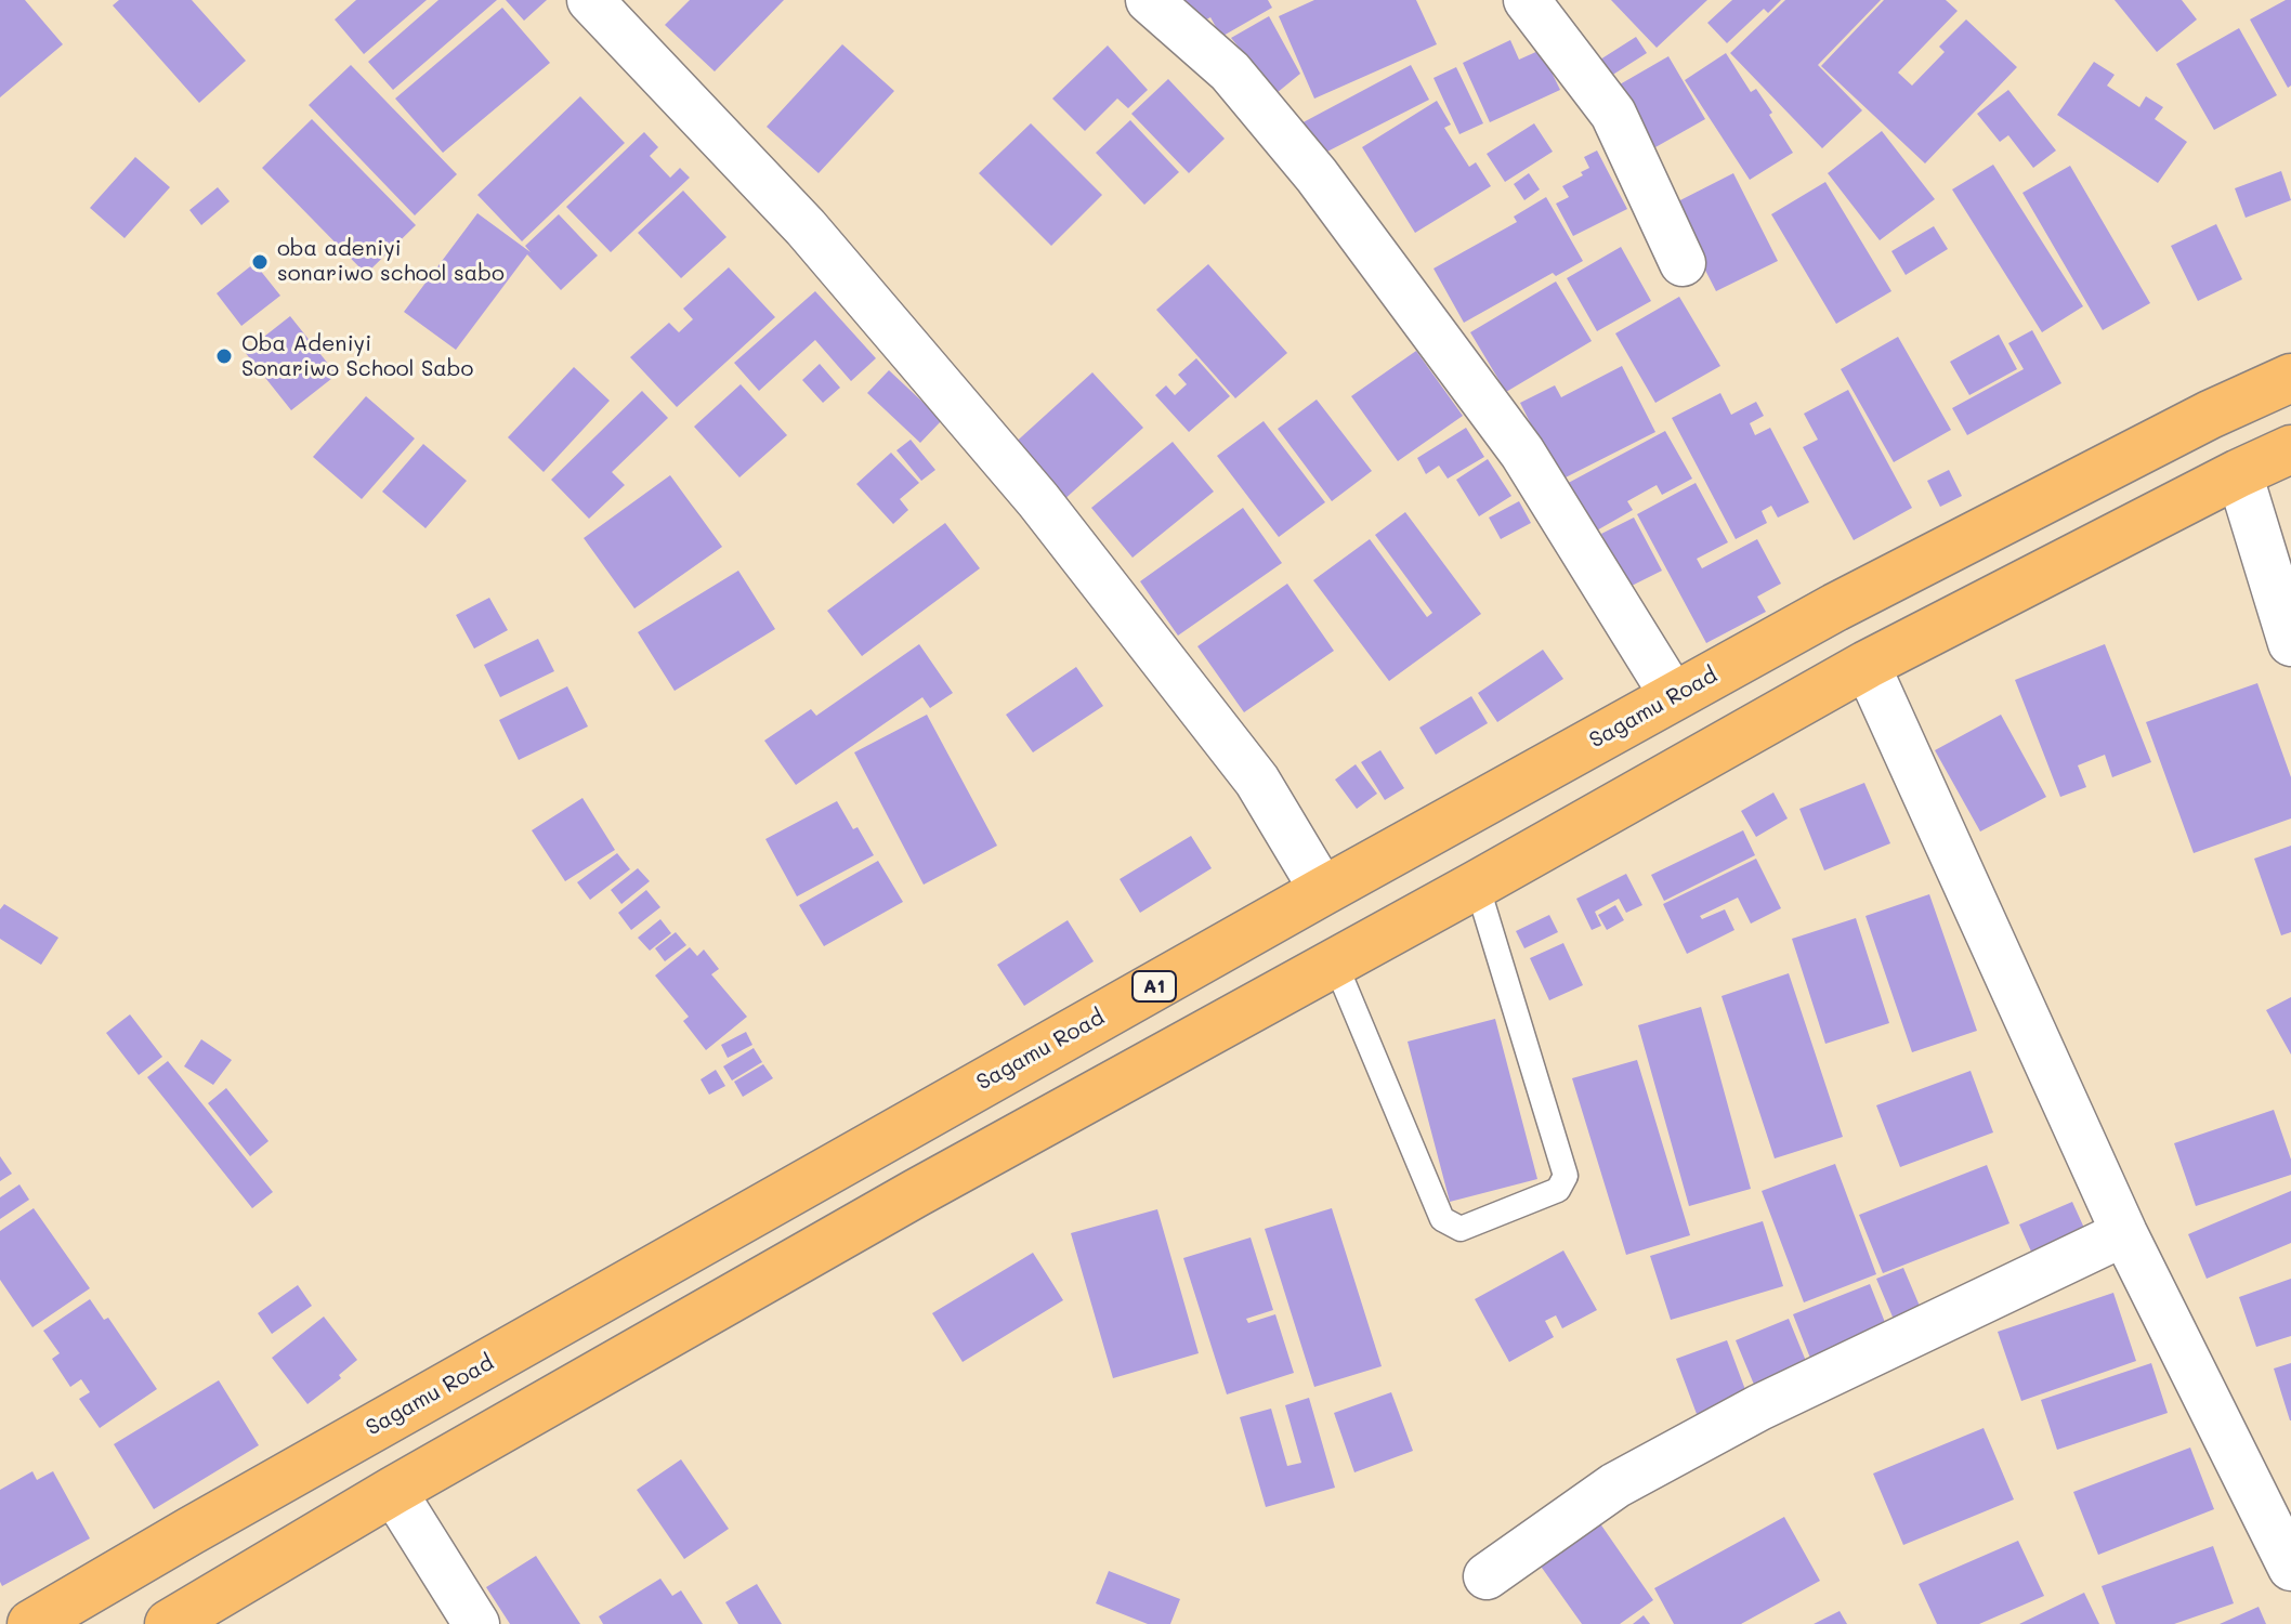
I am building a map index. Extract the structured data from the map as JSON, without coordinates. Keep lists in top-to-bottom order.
{
  "streets": {
    "highway": ["Sagamu Road", "A1"]
  },
  "places": ["oba adeniyi sonariwo school sabo", "Oba Adeniyi Sonariwo School Sabo"]
}
